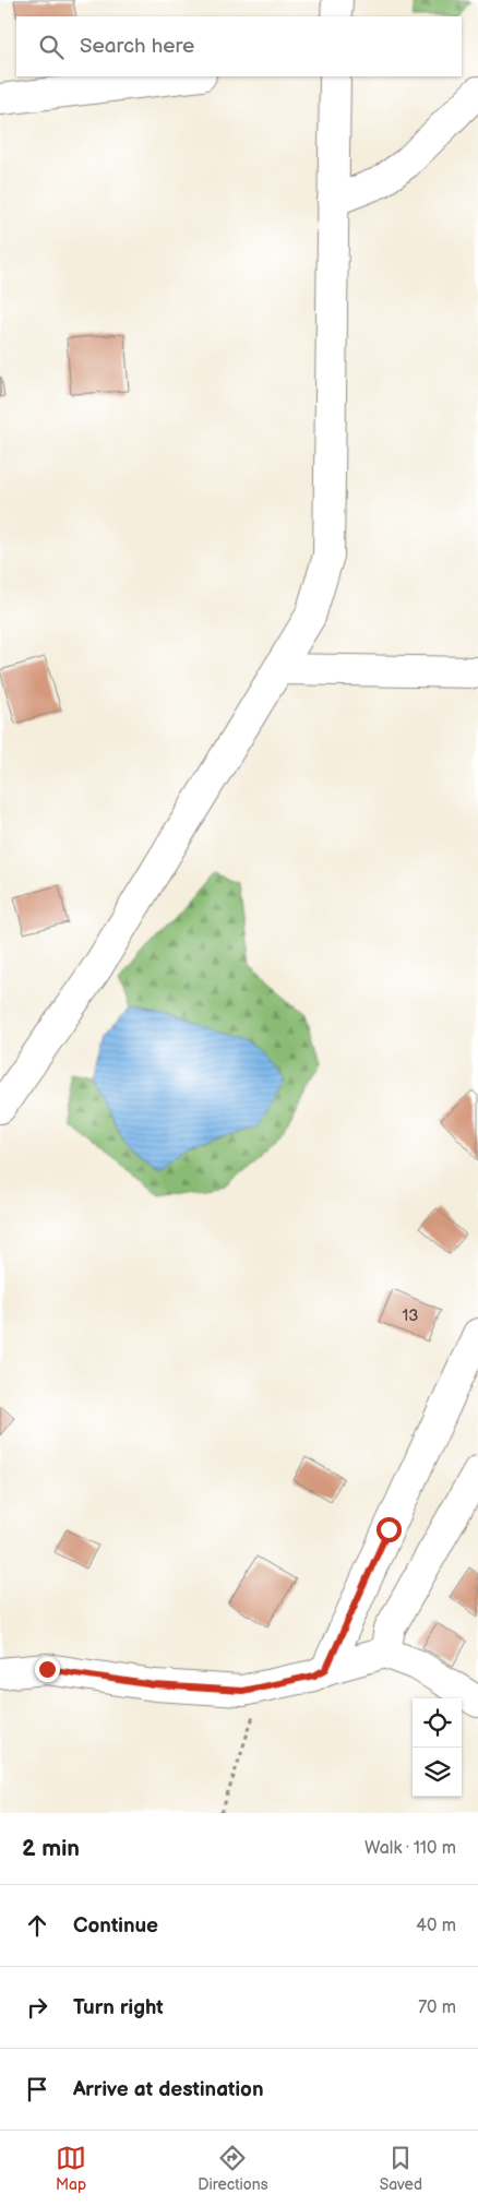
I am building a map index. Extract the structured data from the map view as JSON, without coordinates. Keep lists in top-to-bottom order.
{
  "house_numbers": ["13"],
  "page": {
    "search": "Search here",
    "heading": ["2 min", "Walk · 110 m"],
    "list": [
      ["Continue", "40 m"],
      ["Turn right", "70 m"],
      "Arrive at destination"
    ],
    "nav": ["Map", "Directions", "Saved"]
  }
}
